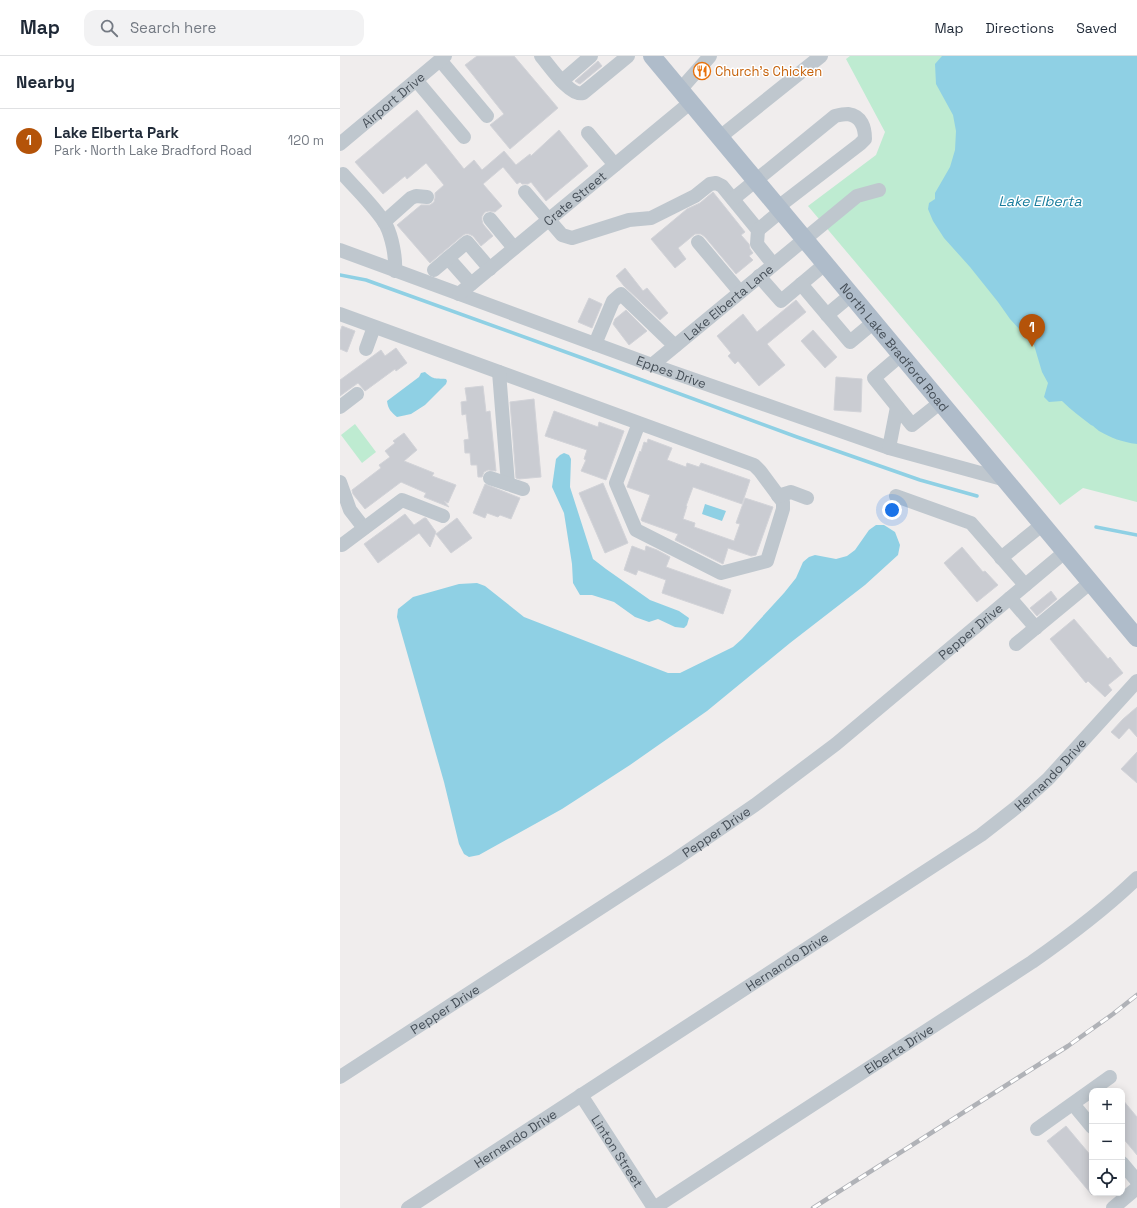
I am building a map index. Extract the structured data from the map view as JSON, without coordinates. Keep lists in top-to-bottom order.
{
  "streets": {
    "main road": ["North Lake Bradford Road"],
    "street": [
      "Airport Drive",
      "Crate Street",
      "Lake Elberta Lane",
      "Eppes Drive",
      "Pepper Drive",
      "Hernando Drive",
      "Elberta Drive",
      "Linton Street"
    ]
  },
  "crossings": [
    ["Crate Street", "North Lake Bradford Road"],
    ["Crate Street", "Eppes Drive"],
    ["Lake Elberta Lane", "North Lake Bradford Road"],
    ["Lake Elberta Lane", "Eppes Drive"],
    ["North Lake Bradford Road", "Eppes Drive"],
    ["North Lake Bradford Road", "Pepper Drive"],
    ["Hernando Drive", "Linton Street"],
    ["Elberta Drive", "Linton Street"]
  ],
  "water": ["Lake Elberta"],
  "places": {
    "restaurant": ["Church's Chicken"]
  },
  "page": {
    "header": "Map",
    "search": "Search here",
    "nav": ["Map", "Directions", "Saved"],
    "heading": "Nearby",
    "list": [
      {
        "mark": "1",
        "name": "Lake Elberta Park",
        "note": "Park · North Lake Bradford Road",
        "value": "120 m"
      }
    ],
    "pins": "1",
    "map_buttons": ["+", "−"]
  }
}
